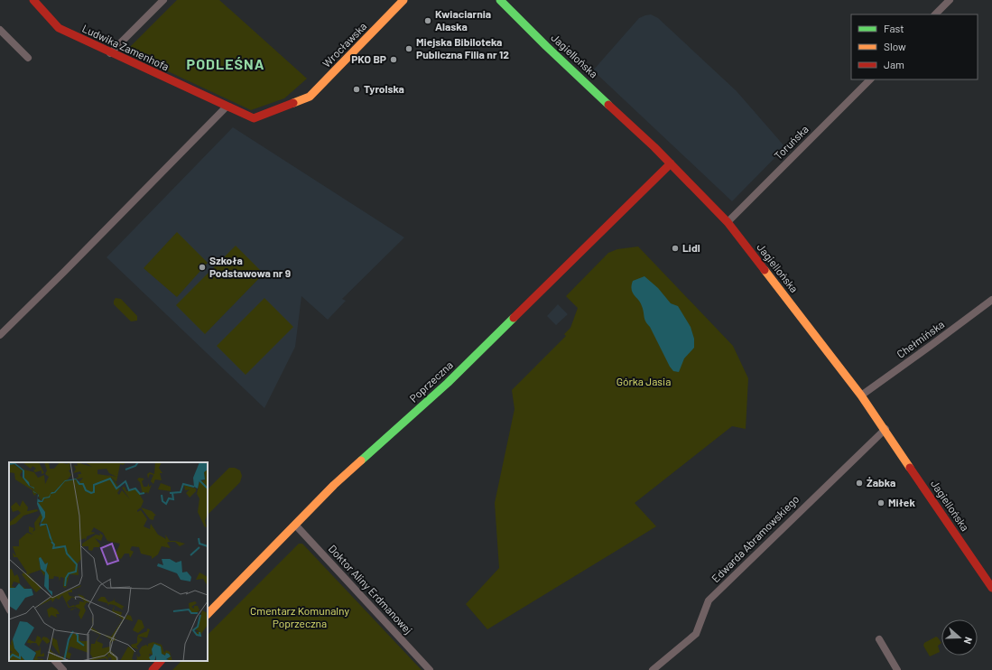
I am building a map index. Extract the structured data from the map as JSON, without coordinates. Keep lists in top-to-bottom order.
{
  "streets": {
    "street": [
      "Wrocławska",
      "Ludwika Zamenhofa",
      "Jagiellońska",
      "Toruńska",
      "Chełmińska",
      "Poprzeczna",
      "Edwarda Abramowskiego",
      "Doktor Aliny Erdmanowej"
    ]
  },
  "crossings": [
    ["Wrocławska", "Ludwika Zamenhofa"],
    ["Jagiellońska", "Toruńska"],
    ["Jagiellońska", "Chełmińska"],
    ["Jagiellońska", "Poprzeczna"],
    ["Jagiellońska", "Edwarda Abramowskiego"],
    ["Poprzeczna", "Doktor Aliny Erdmanowej"]
  ],
  "districts": ["PODLEŚNA"],
  "parks": ["Górka Jasia", "Cmentarz Komunalny Poprzeczna"],
  "places": [
    "Kwiaciarnia Alaska",
    "Miejska Bibiloteka Publiczna Filia nr 12",
    "PKO BP",
    "Tyrolska",
    "Lidl",
    "Szkoła Podstawowa nr 9",
    "Żabka",
    "Miłek"
  ],
  "legend": ["Fast", "Slow", "Jam"],
  "north": "right"
}
